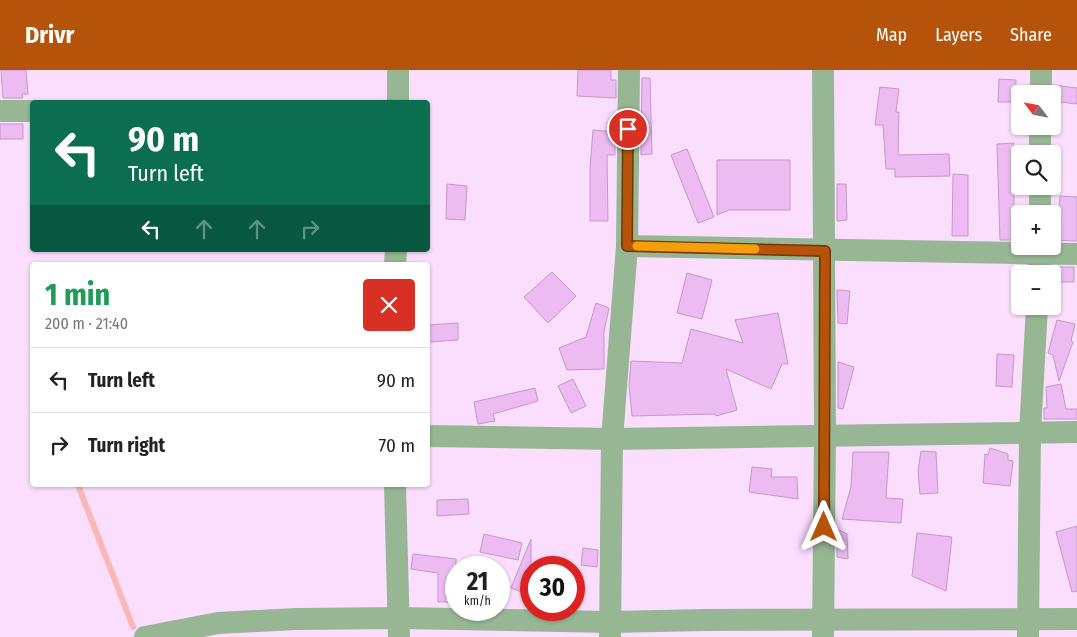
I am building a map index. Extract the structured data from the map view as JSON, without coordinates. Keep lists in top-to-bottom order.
{
  "north": "top left",
  "page": {
    "header": "Drivr",
    "nav": ["Map", "Layers", "Share"],
    "map_buttons": ["+", "−"],
    "turn": ["90 m", "Turn left"],
    "heading": ["1 min", "200 m · 21:40"],
    "list": [
      {
        "name": "Turn left",
        "value": "90 m"
      },
      {
        "name": "Turn right",
        "value": "70 m"
      }
    ],
    "speed": "21 km/h",
    "limit": "30"
  }
}
